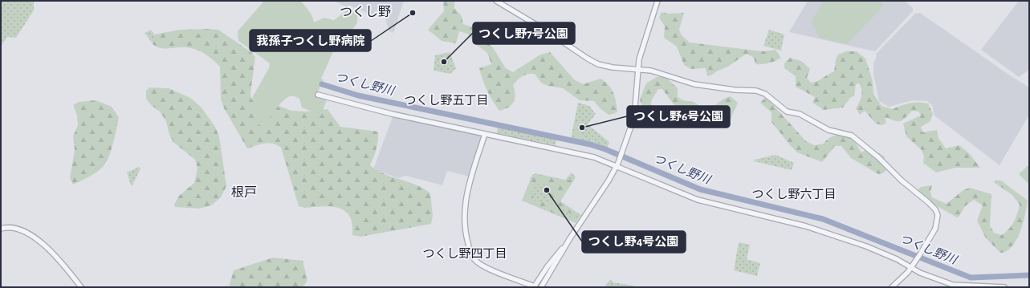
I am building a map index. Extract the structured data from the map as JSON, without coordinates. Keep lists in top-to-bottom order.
{
  "districts": [
    "つくし野",
    "つくし野五丁目",
    "根戸",
    "つくし野六丁目",
    "つくし野四丁目"
  ],
  "water": ["つくし野川"],
  "places": [
    "我孫子つくし野病院",
    "つくし野7号公園",
    "つくし野6号公園",
    "つくし野4号公園"
  ]
}
